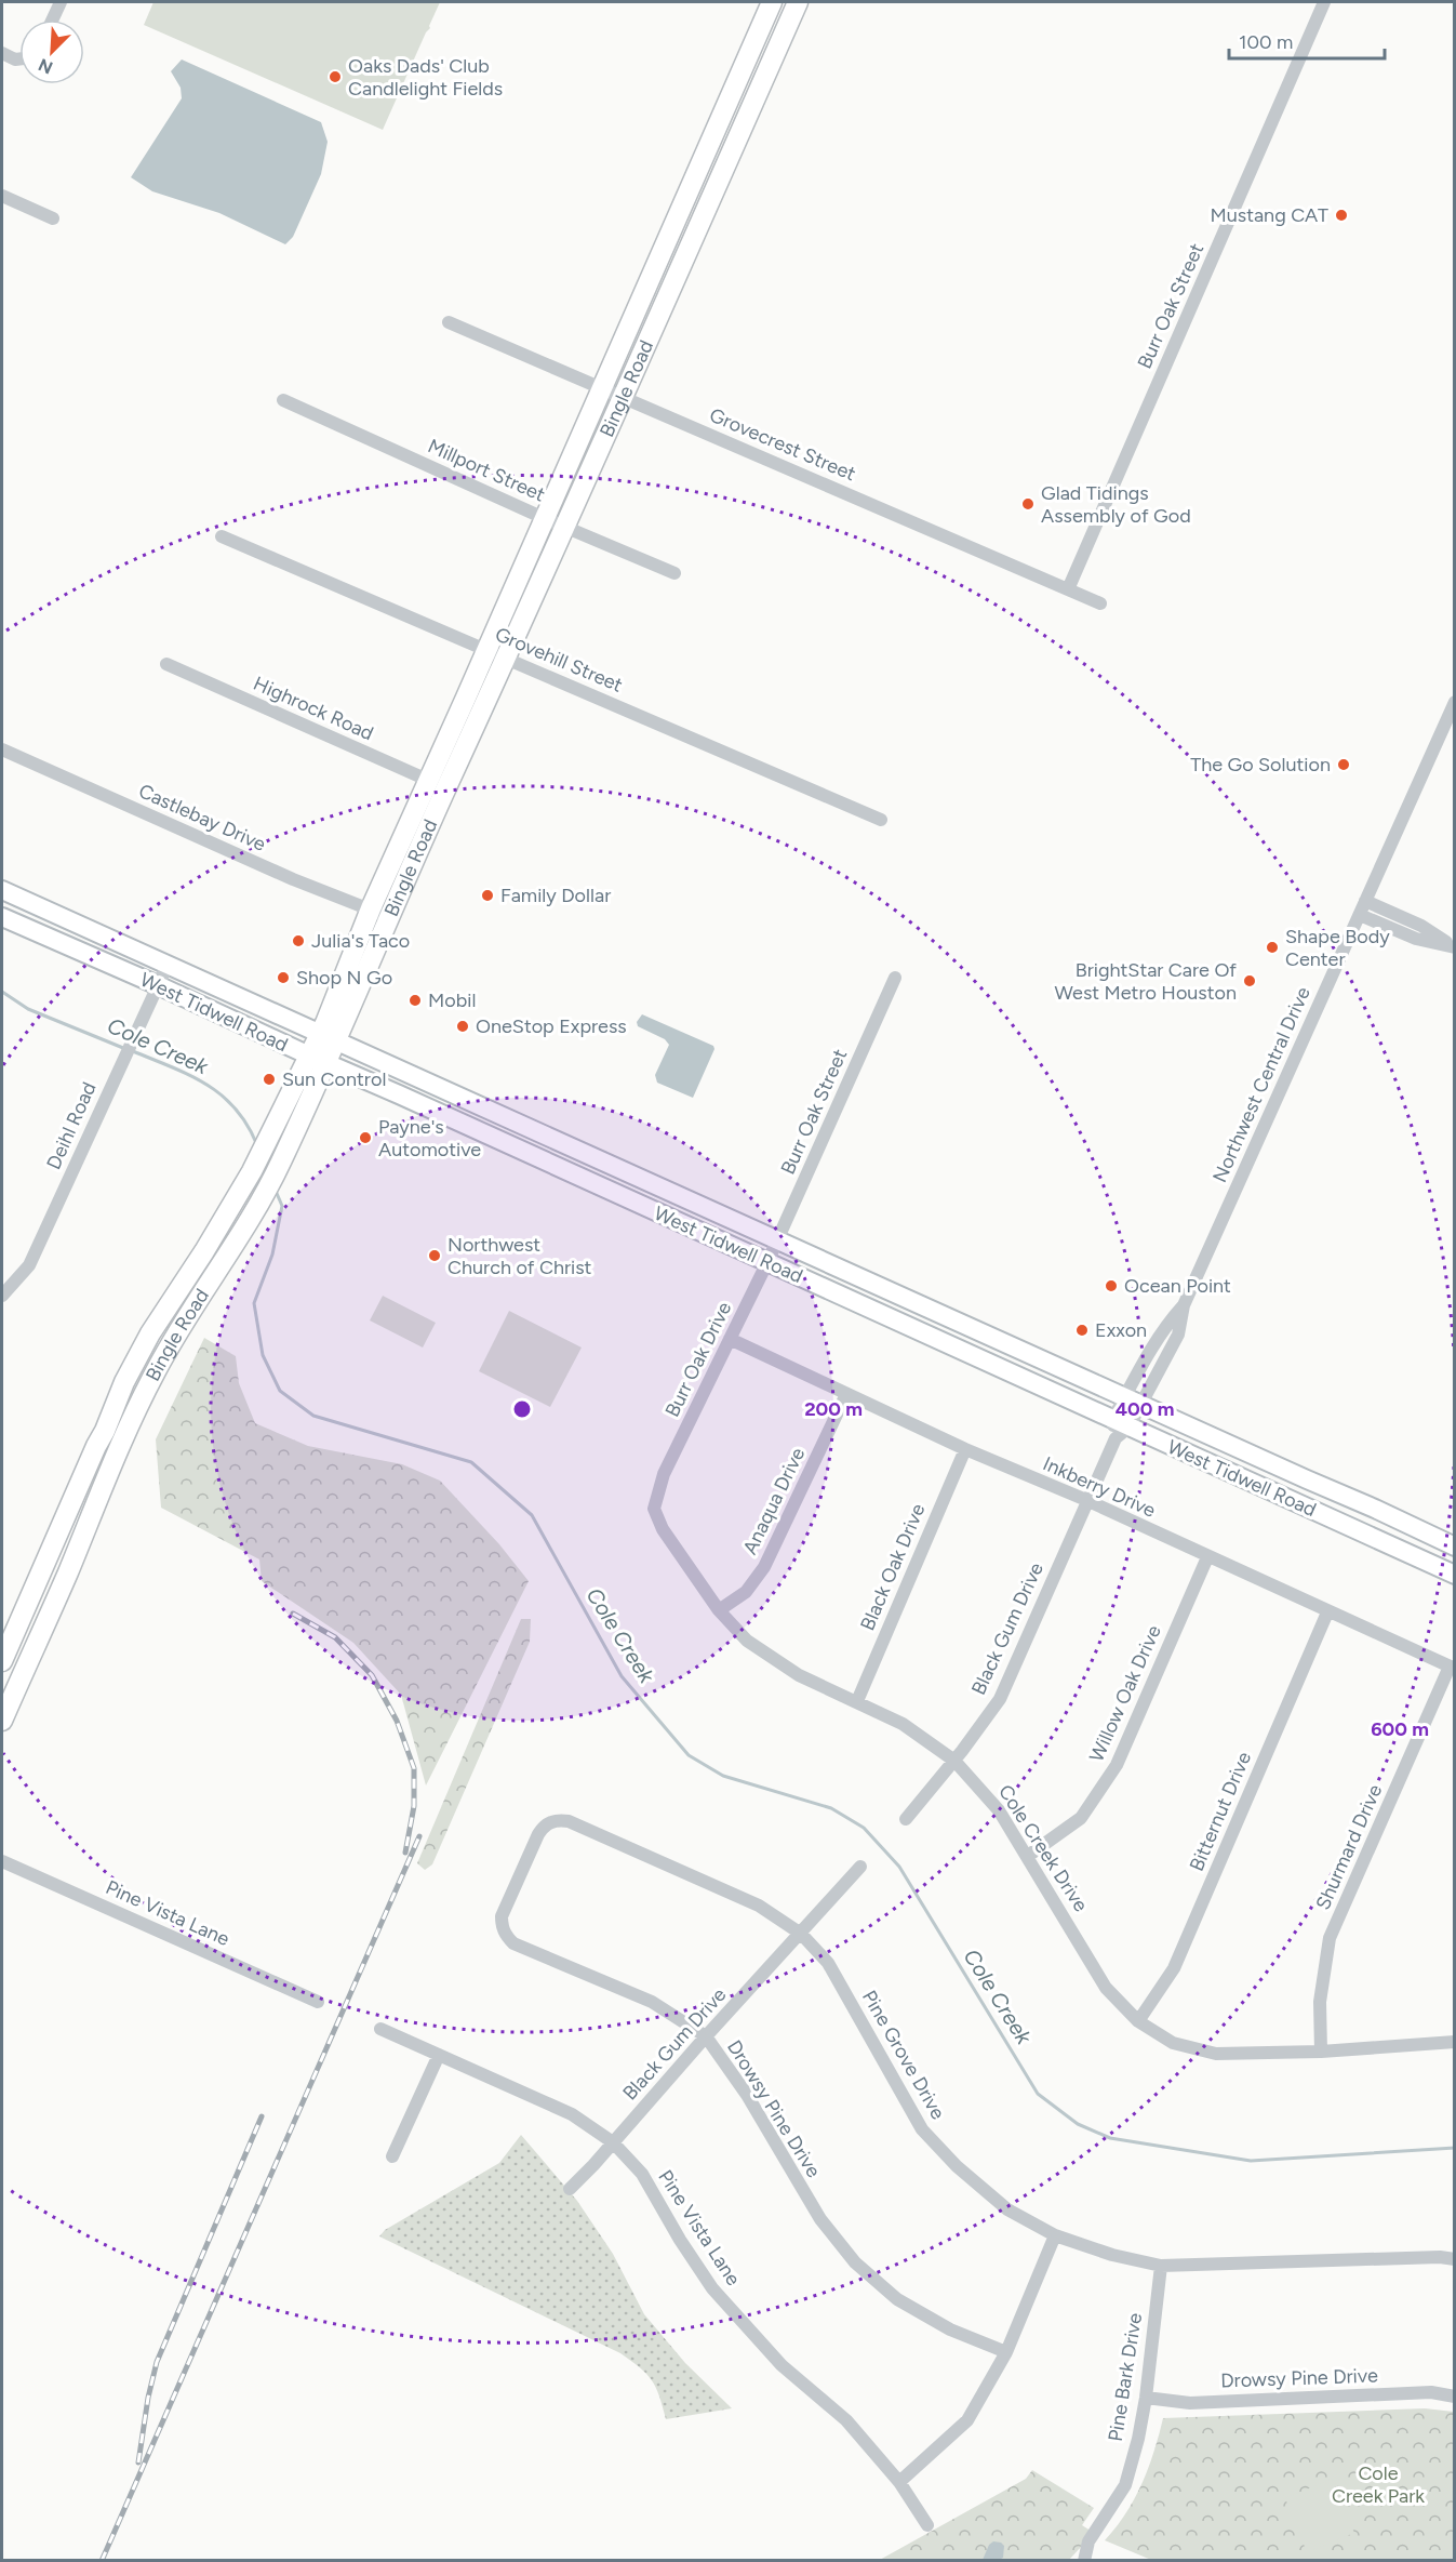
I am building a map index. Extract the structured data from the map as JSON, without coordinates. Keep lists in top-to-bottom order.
{
  "streets": {
    "main road": ["Bingle Road", "West Tidwell Road"],
    "street": [
      "Burr Oak Street",
      "Grovecrest Street",
      "Millport Street",
      "Grovehill Street",
      "Highrock Road",
      "Castlebay Drive",
      "Northwest Central Drive",
      "Deihl Road",
      "Burr Oak Drive",
      "Inkberry Drive",
      "Anaqua Drive",
      "Black Oak Drive",
      "Black Gum Drive",
      "Willow Oak Drive",
      "Bitternut Drive",
      "Shurmard Drive",
      "Cole Creek Drive",
      "Pine Vista Lane",
      "Pine Grove Drive",
      "Drowsy Pine Drive",
      "Pine Bark Drive"
    ]
  },
  "crossings": [
    ["Burr Oak Street", "Grovecrest Street"],
    ["Burr Oak Street", "West Tidwell Road"],
    ["Burr Oak Street", "Burr Oak Drive"],
    ["Bingle Road", "Grovecrest Street"],
    ["Bingle Road", "Millport Street"],
    ["Bingle Road", "Grovehill Street"],
    ["Bingle Road", "Highrock Road"],
    ["Bingle Road", "Castlebay Drive"],
    ["Bingle Road", "West Tidwell Road"],
    ["West Tidwell Road", "Northwest Central Drive"],
    ["West Tidwell Road", "Deihl Road"],
    ["West Tidwell Road", "Burr Oak Drive"],
    ["West Tidwell Road", "Black Gum Drive"],
    ["Northwest Central Drive", "Black Gum Drive"],
    ["Burr Oak Drive", "Inkberry Drive"],
    ["Burr Oak Drive", "Cole Creek Drive"],
    ["Inkberry Drive", "Anaqua Drive"],
    ["Inkberry Drive", "Black Oak Drive"],
    ["Inkberry Drive", "Black Gum Drive"],
    ["Inkberry Drive", "Willow Oak Drive"],
    ["Inkberry Drive", "Bitternut Drive"],
    ["Inkberry Drive", "Shurmard Drive"],
    ["Anaqua Drive", "Cole Creek Drive"],
    ["Black Oak Drive", "Cole Creek Drive"],
    ["Black Gum Drive", "Cole Creek Drive"],
    ["Black Gum Drive", "Pine Vista Lane"],
    ["Black Gum Drive", "Pine Grove Drive"],
    ["Black Gum Drive", "Drowsy Pine Drive"],
    ["Willow Oak Drive", "Cole Creek Drive"],
    ["Bitternut Drive", "Cole Creek Drive"],
    ["Shurmard Drive", "Cole Creek Drive"],
    ["Pine Grove Drive", "Drowsy Pine Drive"],
    ["Pine Grove Drive", "Pine Bark Drive"],
    ["Drowsy Pine Drive", "Pine Bark Drive"]
  ],
  "water": ["Cole Creek"],
  "parks": ["Cole Creek Park"],
  "places": [
    "Oaks Dads' Club Candlelight Fields",
    "Mustang CAT",
    "Glad Tidings Assembly of God",
    "The Go Solution",
    "Family Dollar",
    "Julia's Taco",
    "Shape Body Center",
    "Shop N Go",
    "BrightStar Care Of West Metro Houston",
    "Mobil",
    "OneStop Express",
    "Sun Control",
    "Payne's Automotive",
    "Northwest Church of Christ",
    "Ocean Point",
    "Exxon"
  ],
  "scale_bar": "100 m",
  "north": "bottom left",
  "rings": ["200 m", "400 m", "600 m"]
}
